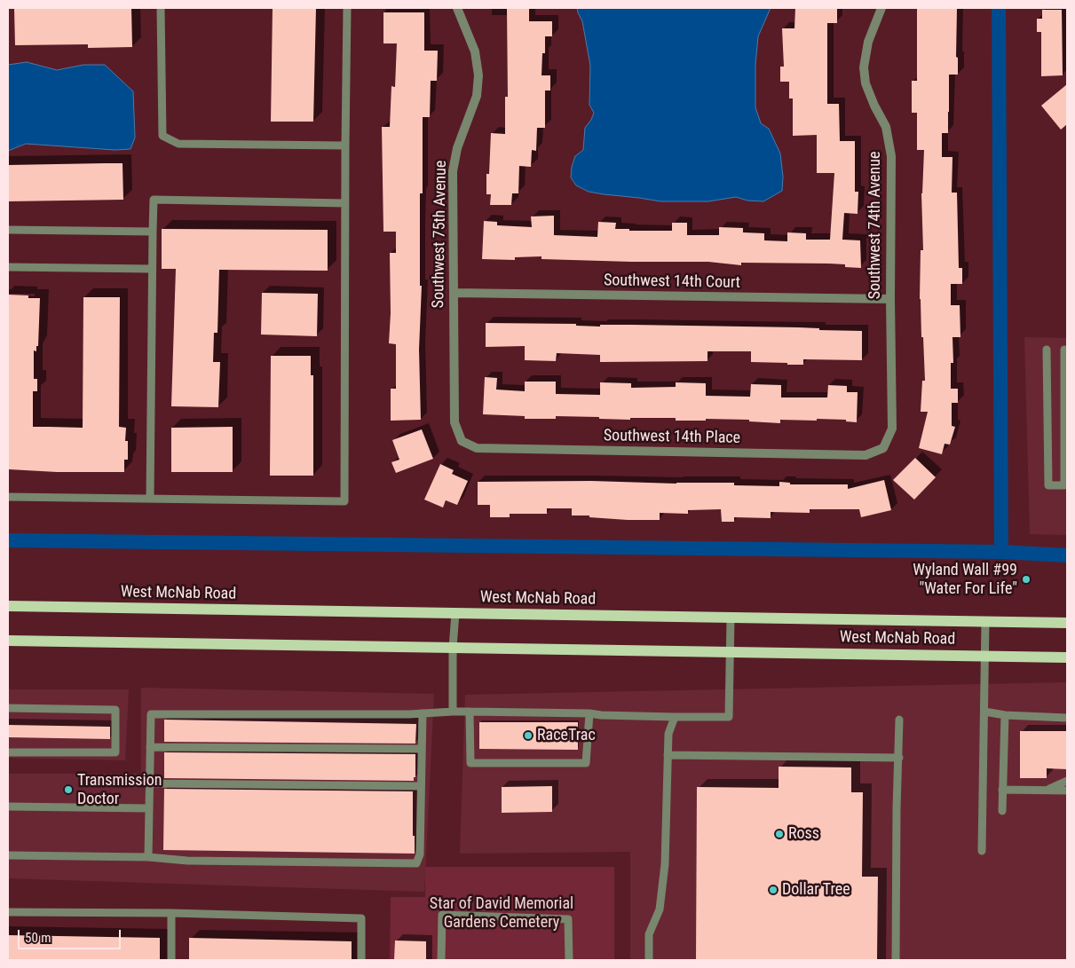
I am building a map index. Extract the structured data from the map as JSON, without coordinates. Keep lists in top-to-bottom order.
{
  "streets": {
    "main road": ["West McNab Road"],
    "street": [
      "Southwest 74th Avenue",
      "Southwest 75th Avenue",
      "Southwest 14th Court",
      "Southwest 14th Place"
    ]
  },
  "crossings": [
    ["Southwest 74th Avenue", "Southwest 14th Court"],
    ["Southwest 74th Avenue", "Southwest 14th Place"],
    ["Southwest 75th Avenue", "Southwest 14th Court"],
    ["Southwest 75th Avenue", "Southwest 14th Place"]
  ],
  "parks": ["Star of David Memorial Gardens Cemetery"],
  "places": [
    "Wyland Wall #99 \"Water For Life\"",
    "RaceTrac",
    "Transmission Doctor",
    "Ross",
    "Dollar Tree"
  ],
  "scale_bar": "50 m"
}
